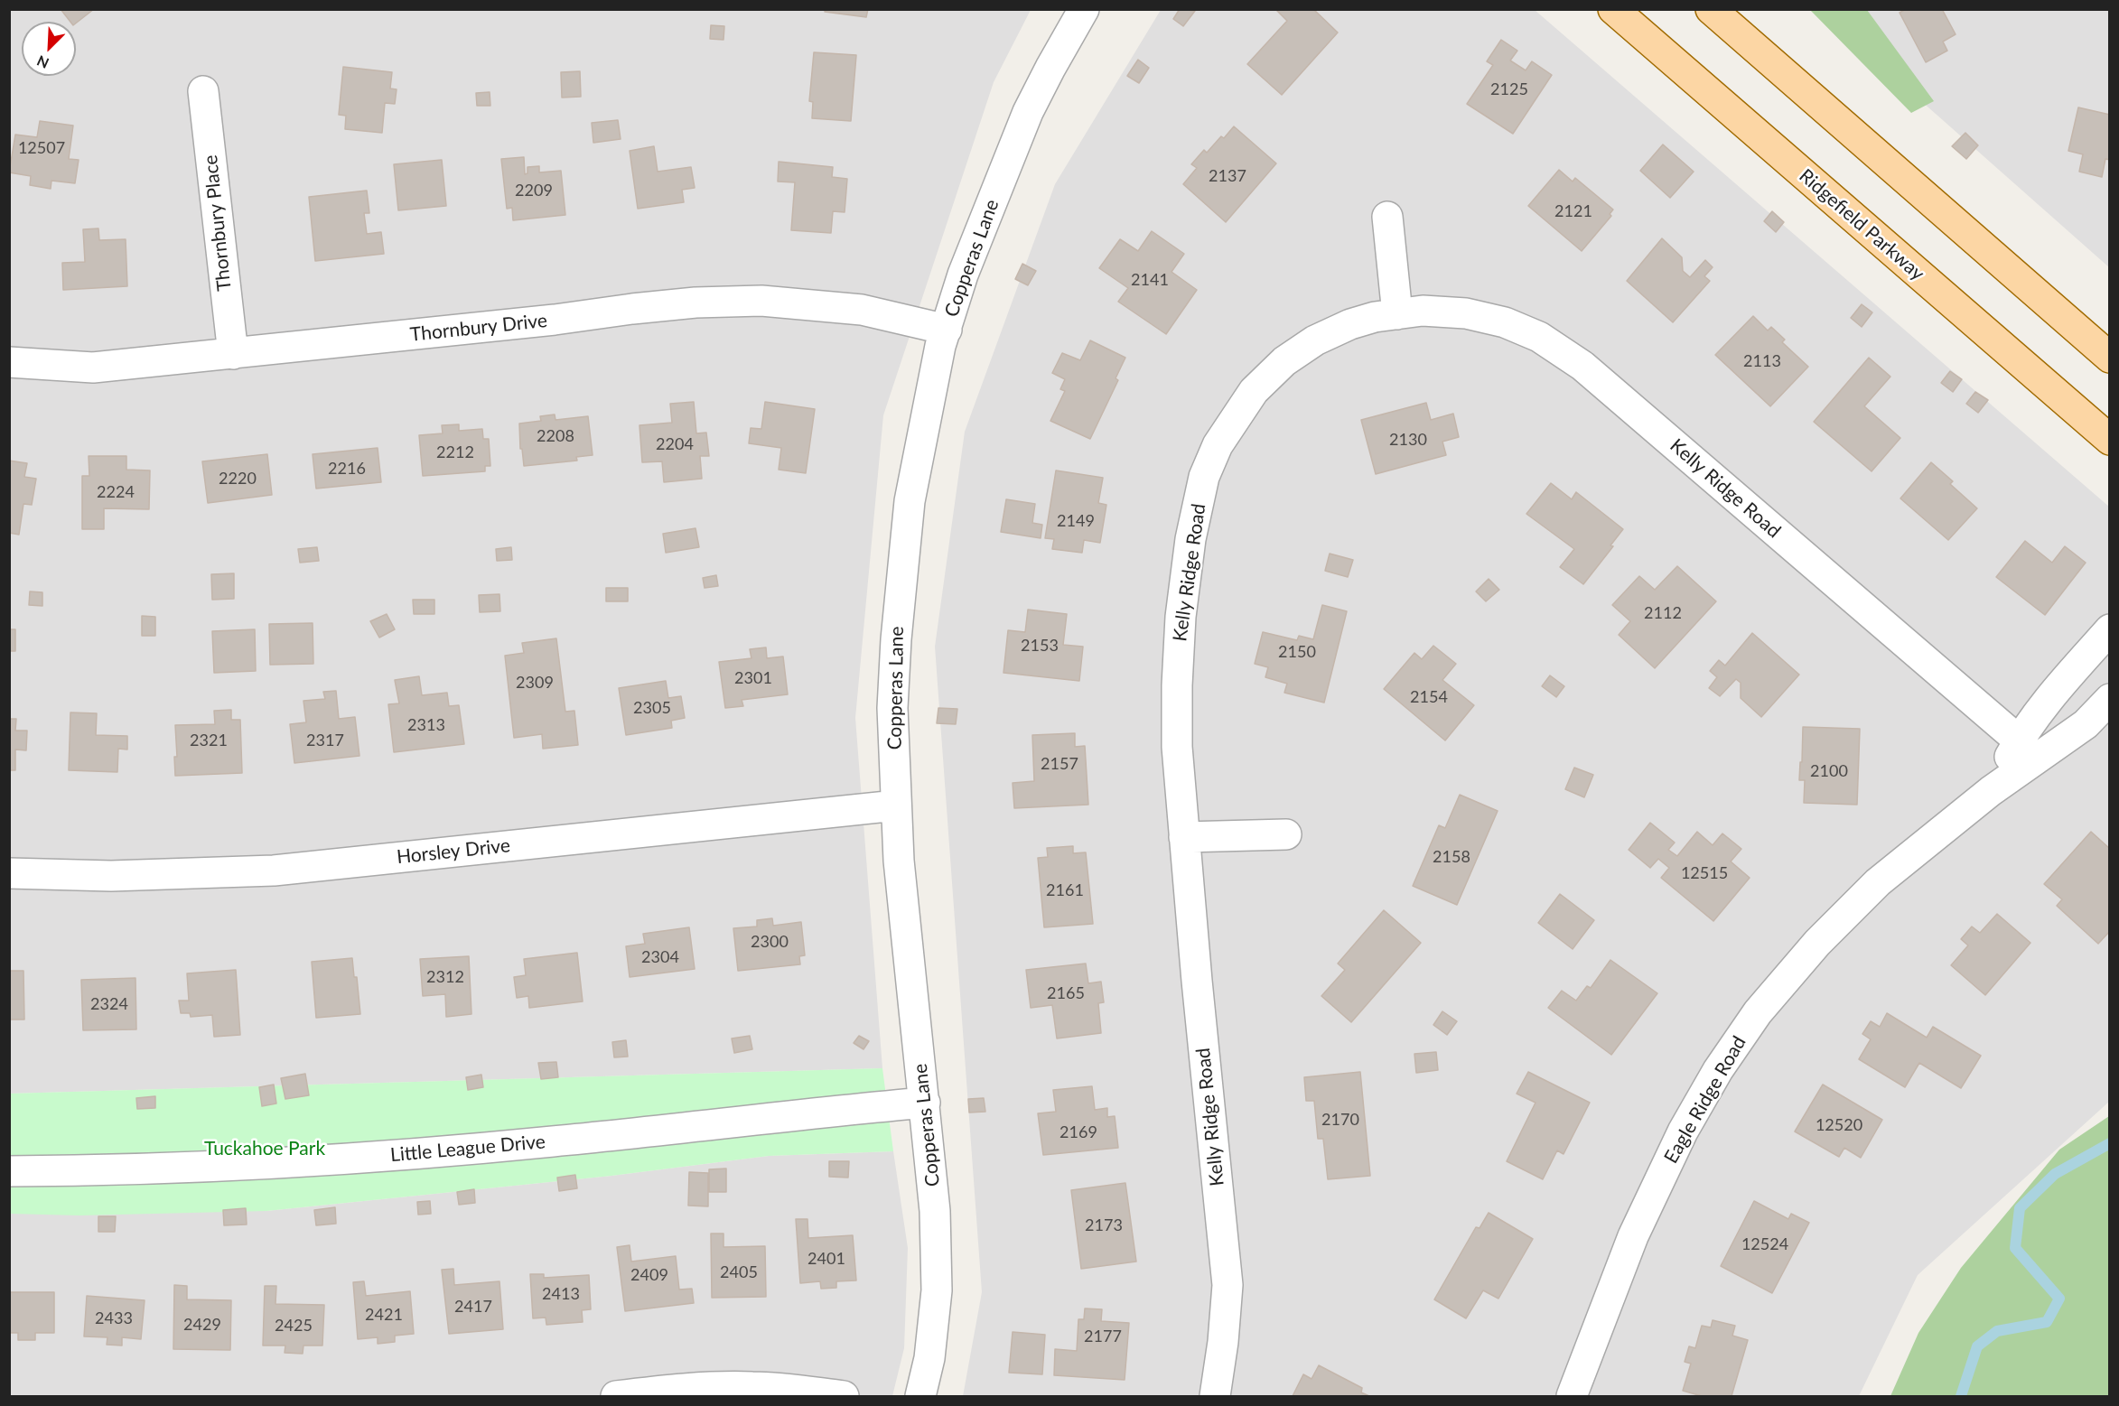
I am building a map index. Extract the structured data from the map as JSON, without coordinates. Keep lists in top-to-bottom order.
{
  "streets": {
    "main road": ["Ridgefield Parkway"],
    "street": [
      "Thornbury Place",
      "Copperas Lane",
      "Thornbury Drive",
      "Kelly Ridge Road",
      "Horsley Drive",
      "Eagle Ridge Road",
      "Little League Drive"
    ]
  },
  "crossings": [
    ["Thornbury Place", "Thornbury Drive"],
    ["Copperas Lane", "Thornbury Drive"],
    ["Copperas Lane", "Horsley Drive"],
    ["Copperas Lane", "Little League Drive"],
    ["Kelly Ridge Road", "Eagle Ridge Road"]
  ],
  "parks": ["Tuckahoe Park"],
  "house_numbers": [
    "2125",
    "12507",
    "2137",
    "2209",
    "2121",
    "2141",
    "2113",
    "2208",
    "2130",
    "2204",
    "2212",
    "2216",
    "2220",
    "2224",
    "2149",
    "2112",
    "2153",
    "2150",
    "2301",
    "2309",
    "2154",
    "2305",
    "2313",
    "2321",
    "2317",
    "2157",
    "2100",
    "2158",
    "12515",
    "2161",
    "2300",
    "2304",
    "2312",
    "2165",
    "2324",
    "2170",
    "12520",
    "2169",
    "2173",
    "12524",
    "2401",
    "2405",
    "2409",
    "2413",
    "2417",
    "2421",
    "2433",
    "2429",
    "2425",
    "2177"
  ],
  "north": "bottom left"
}
